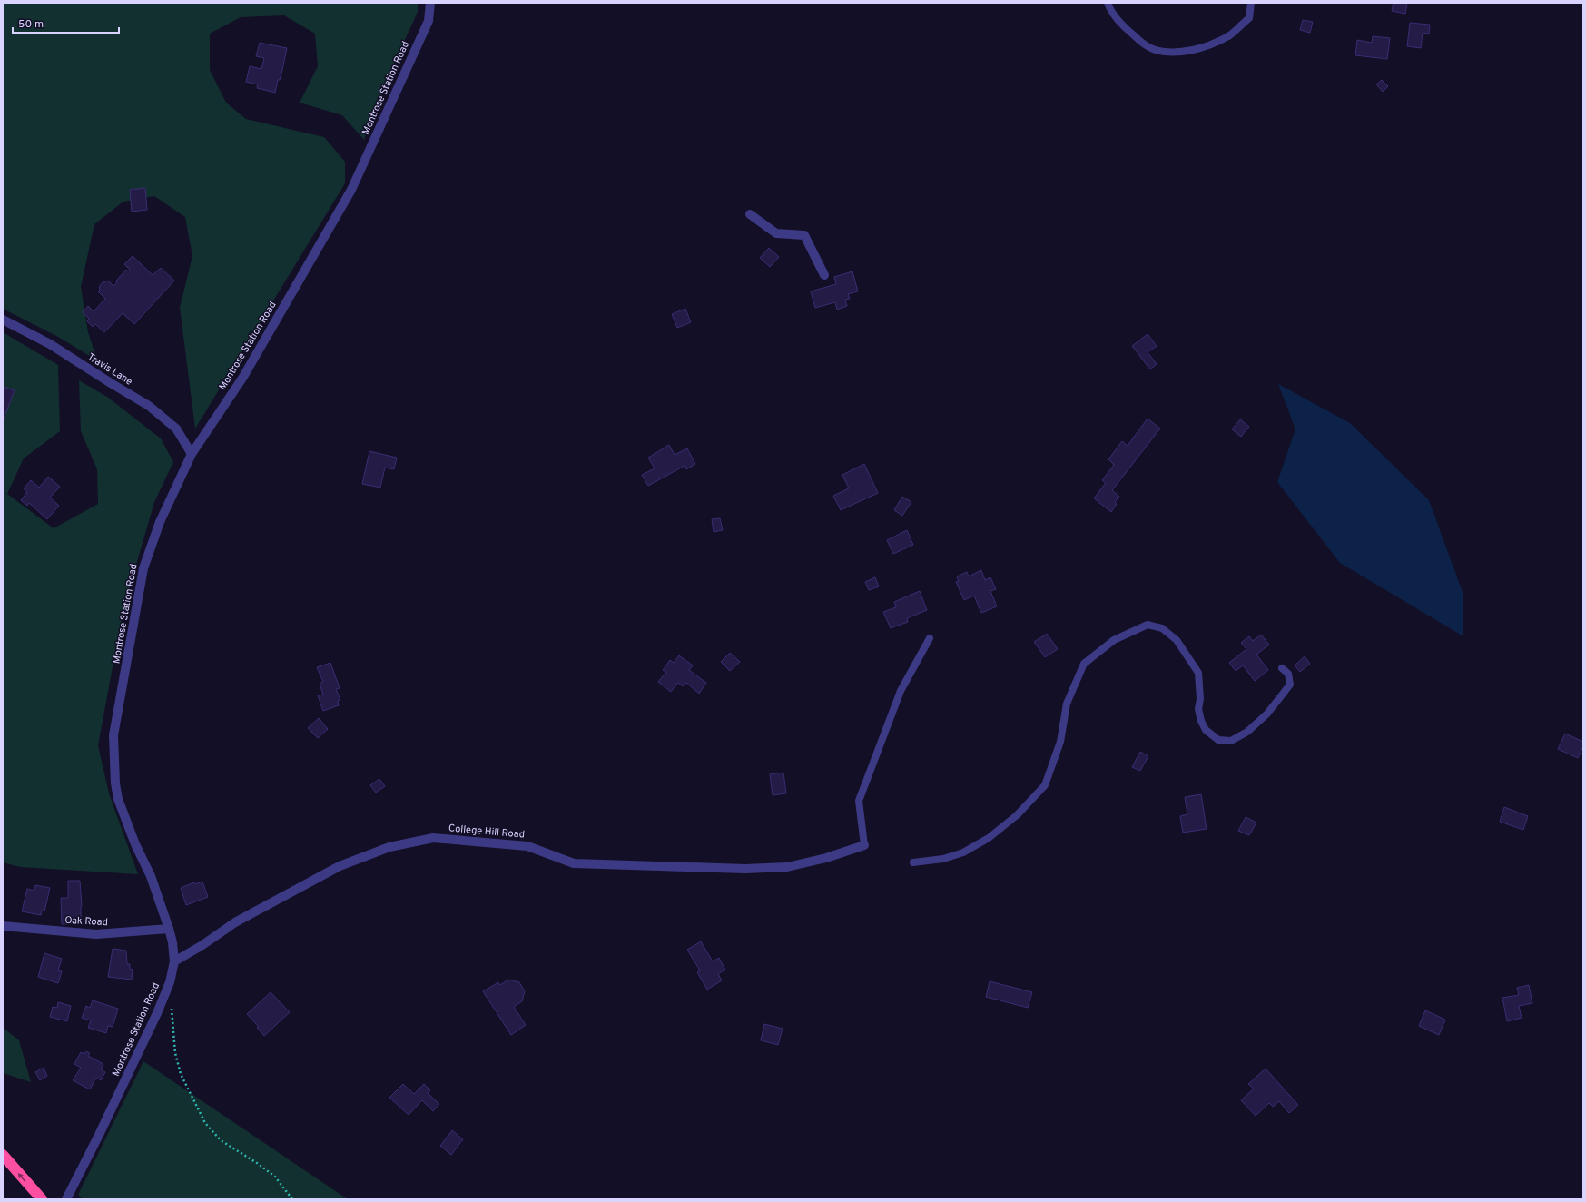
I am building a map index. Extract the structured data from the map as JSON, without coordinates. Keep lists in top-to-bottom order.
{
  "streets": {
    "street": [
      "Montrose Station Road",
      "Travis Lane",
      "College Hill Road",
      "Oak Road"
    ]
  },
  "crossings": [
    ["Montrose Station Road", "Travis Lane"],
    ["Montrose Station Road", "College Hill Road"],
    ["Montrose Station Road", "Oak Road"]
  ],
  "scale_bar": "50 m"
}
